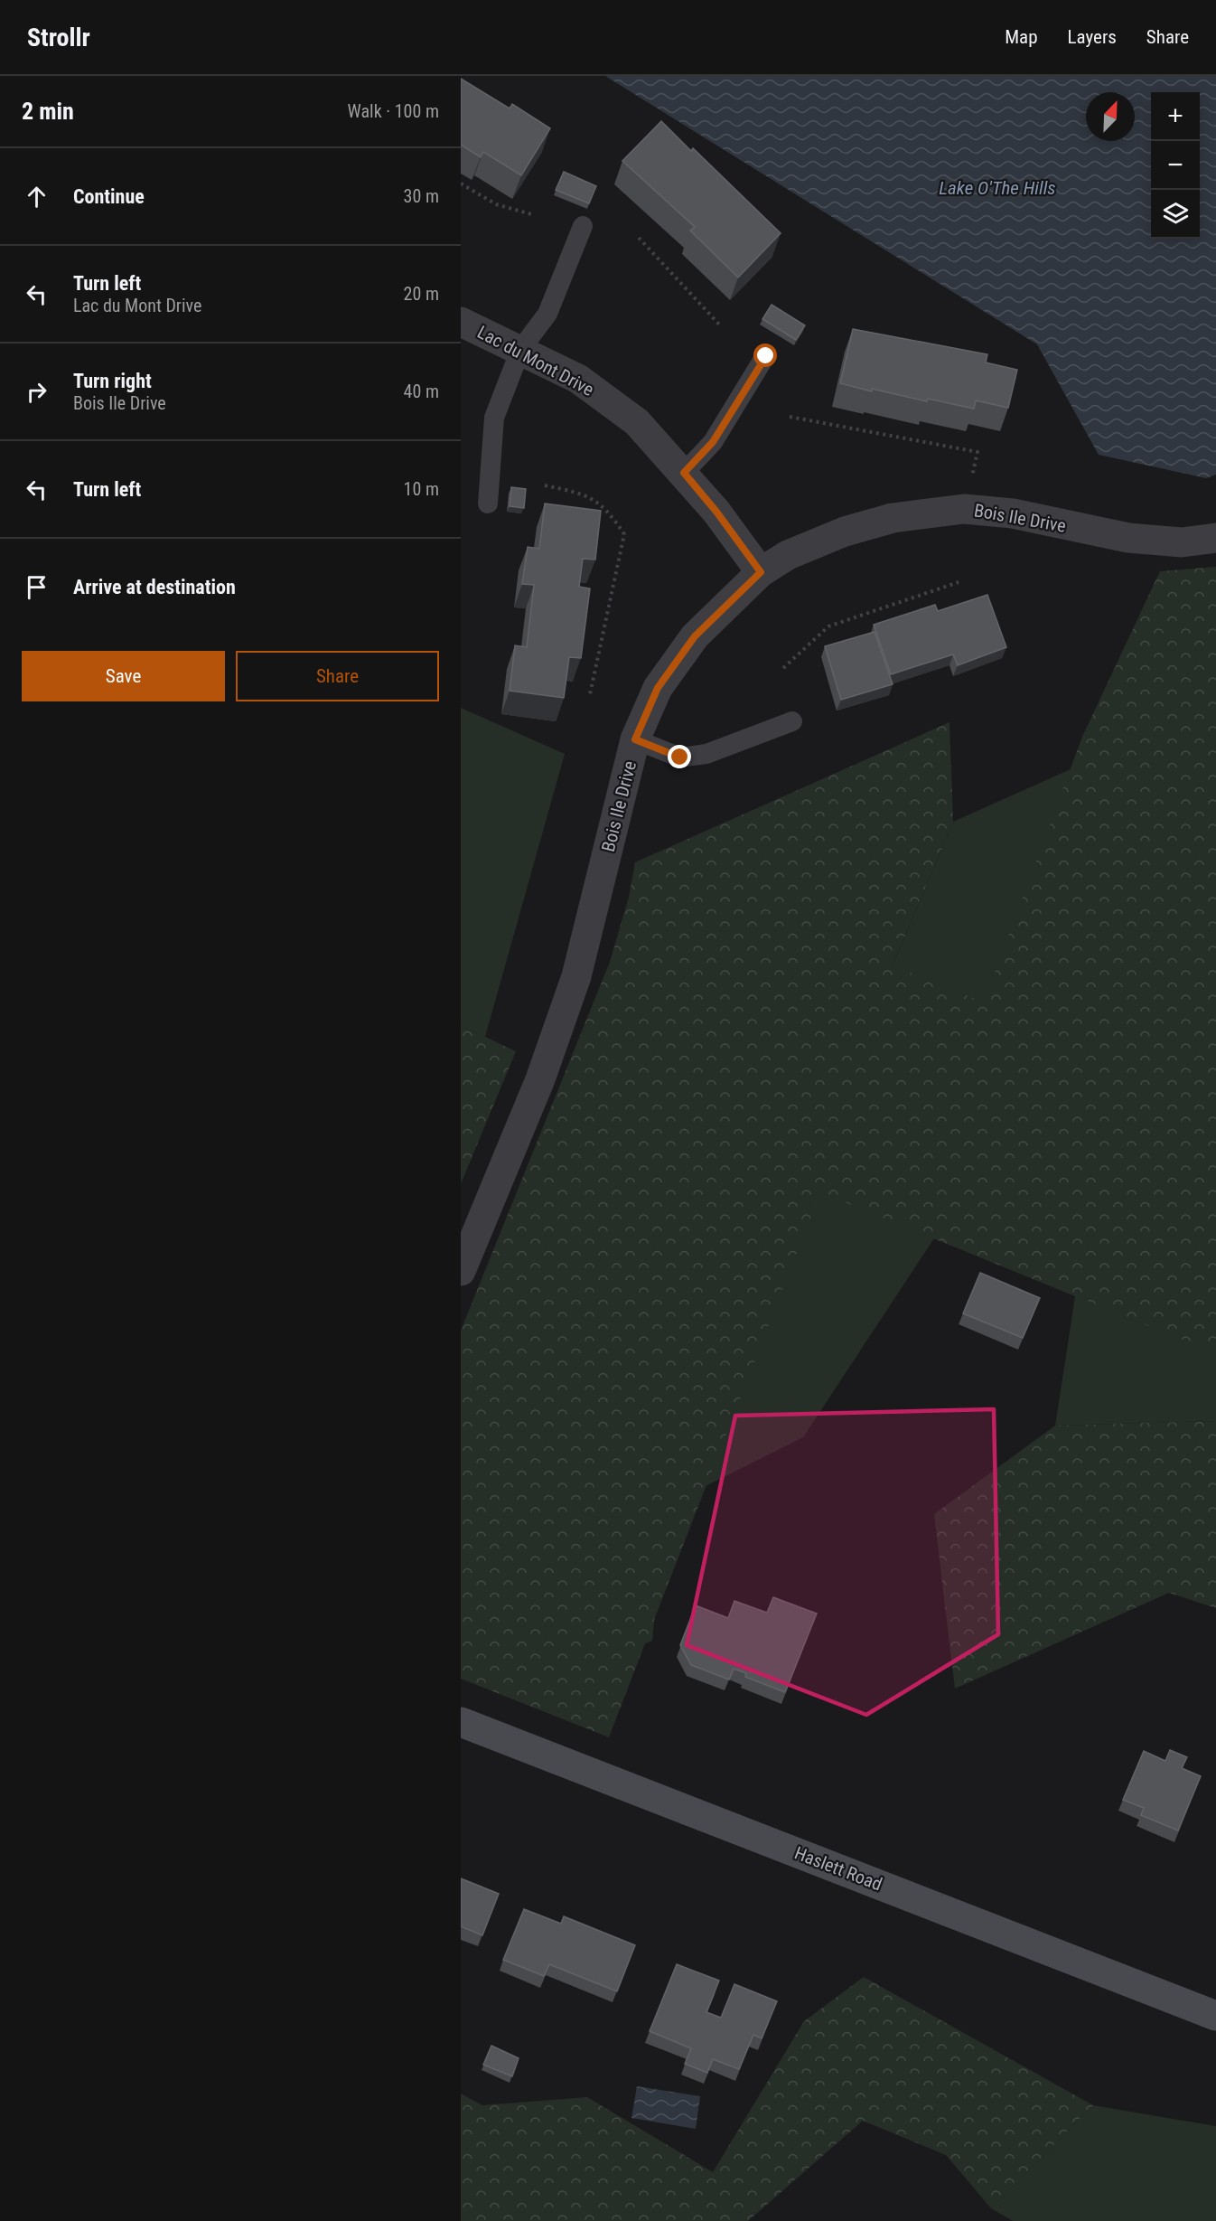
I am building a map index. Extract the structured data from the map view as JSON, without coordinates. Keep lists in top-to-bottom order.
{
  "streets": {
    "main road": ["Haslett Road"],
    "street": ["Lac du Mont Drive", "Bois Ile Drive"]
  },
  "crossings": [
    ["Lac du Mont Drive", "Bois Ile Drive"]
  ],
  "water": ["Lake O'The Hills"],
  "north": "top right",
  "page": {
    "header": "Strollr",
    "nav": ["Map", "Layers", "Share"],
    "heading": ["2 min", "Walk · 100 m"],
    "map_buttons": ["+", "−"],
    "list": [
      ["Continue", "30 m"],
      ["Turn left", "Lac du Mont Drive", "20 m"],
      ["Turn right", "Bois Ile Drive", "40 m"],
      ["Turn left", "10 m"],
      "Arrive at destination"
    ],
    "buttons": ["Save", "Share"]
  }
}
